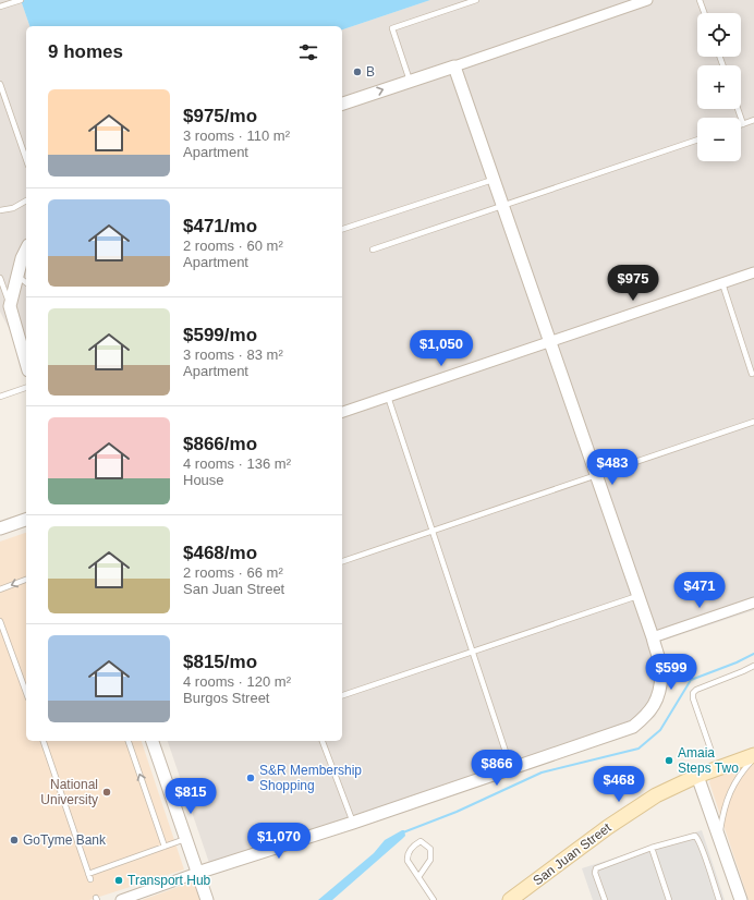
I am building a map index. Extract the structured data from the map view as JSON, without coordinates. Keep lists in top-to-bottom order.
{
  "streets": {
    "main road": ["San Juan Street"]
  },
  "places": [
    "B",
    "Amaia Steps Two",
    "S&R Membership Shopping",
    "National University",
    "GoTyme Bank",
    "Transport Hub"
  ],
  "page": {
    "map_buttons": ["+", "−"],
    "heading": "9 homes",
    "list": [
      {
        "name": "$975/mo",
        "note": "3 rooms · 110 m² · Apartment"
      },
      {
        "name": "$471/mo",
        "note": "2 rooms · 60 m² · Apartment"
      },
      {
        "name": "$599/mo",
        "note": "3 rooms · 83 m² · Apartment"
      },
      {
        "name": "$866/mo",
        "note": "4 rooms · 136 m² · House"
      },
      {
        "name": "$468/mo",
        "note": "2 rooms · 66 m² · San Juan Street"
      },
      {
        "name": "$815/mo",
        "note": "4 rooms · 120 m² · Burgos Street"
      }
    ],
    "price": [
      "$975",
      "$1,050",
      "$483",
      "$471",
      "$599",
      "$866",
      "$468",
      "$815",
      "$1,070"
    ]
  }
}
